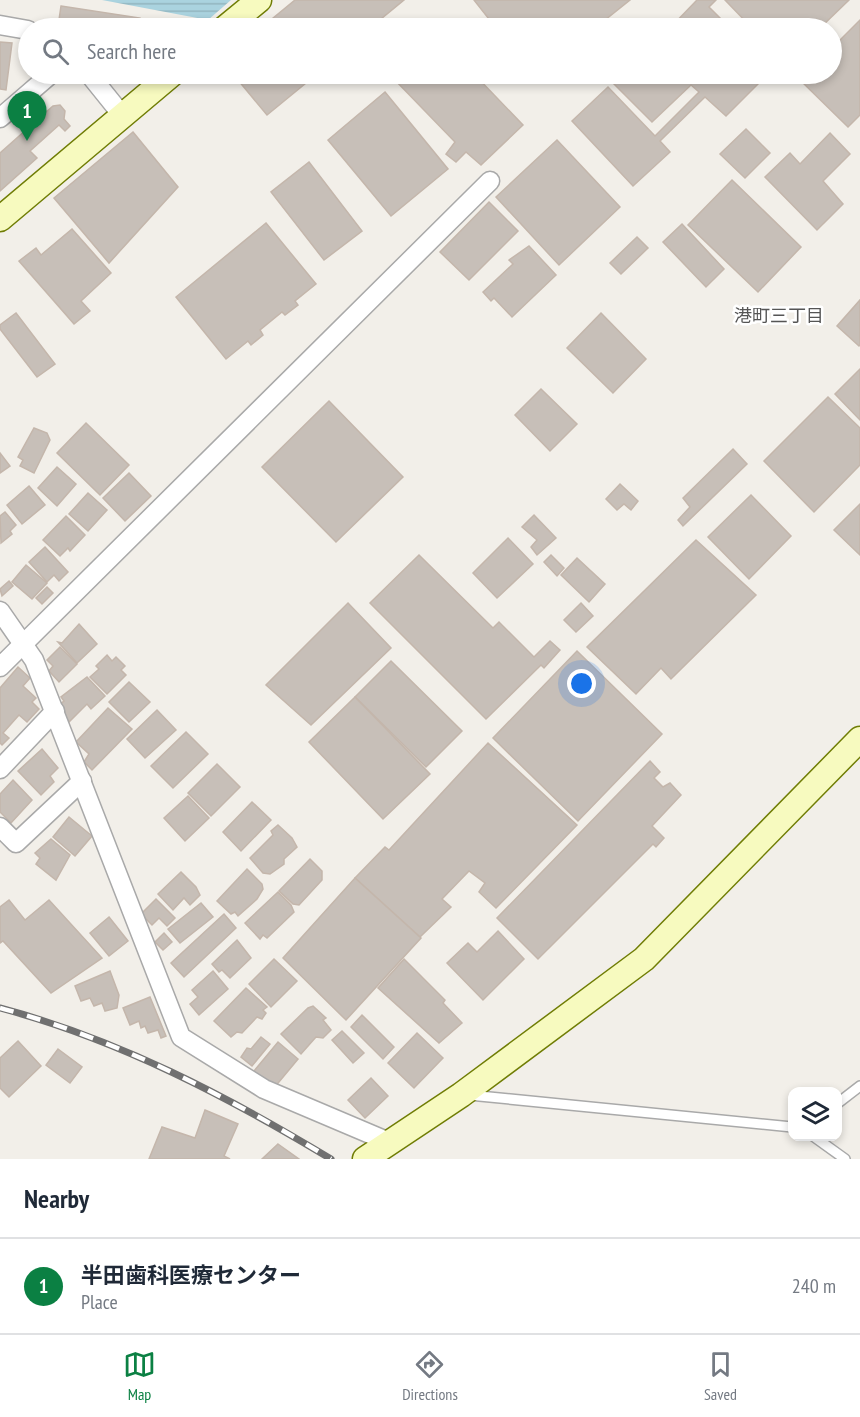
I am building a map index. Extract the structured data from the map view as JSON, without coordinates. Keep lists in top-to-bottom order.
{
  "districts": ["港町三丁目"],
  "page": {
    "search": "Search here",
    "pins": "1",
    "heading": "Nearby",
    "list": [
      {
        "mark": "1",
        "name": "半田歯科医療センター",
        "note": "Place",
        "value": "240 m"
      }
    ],
    "nav": ["Map", "Directions", "Saved"]
  }
}
